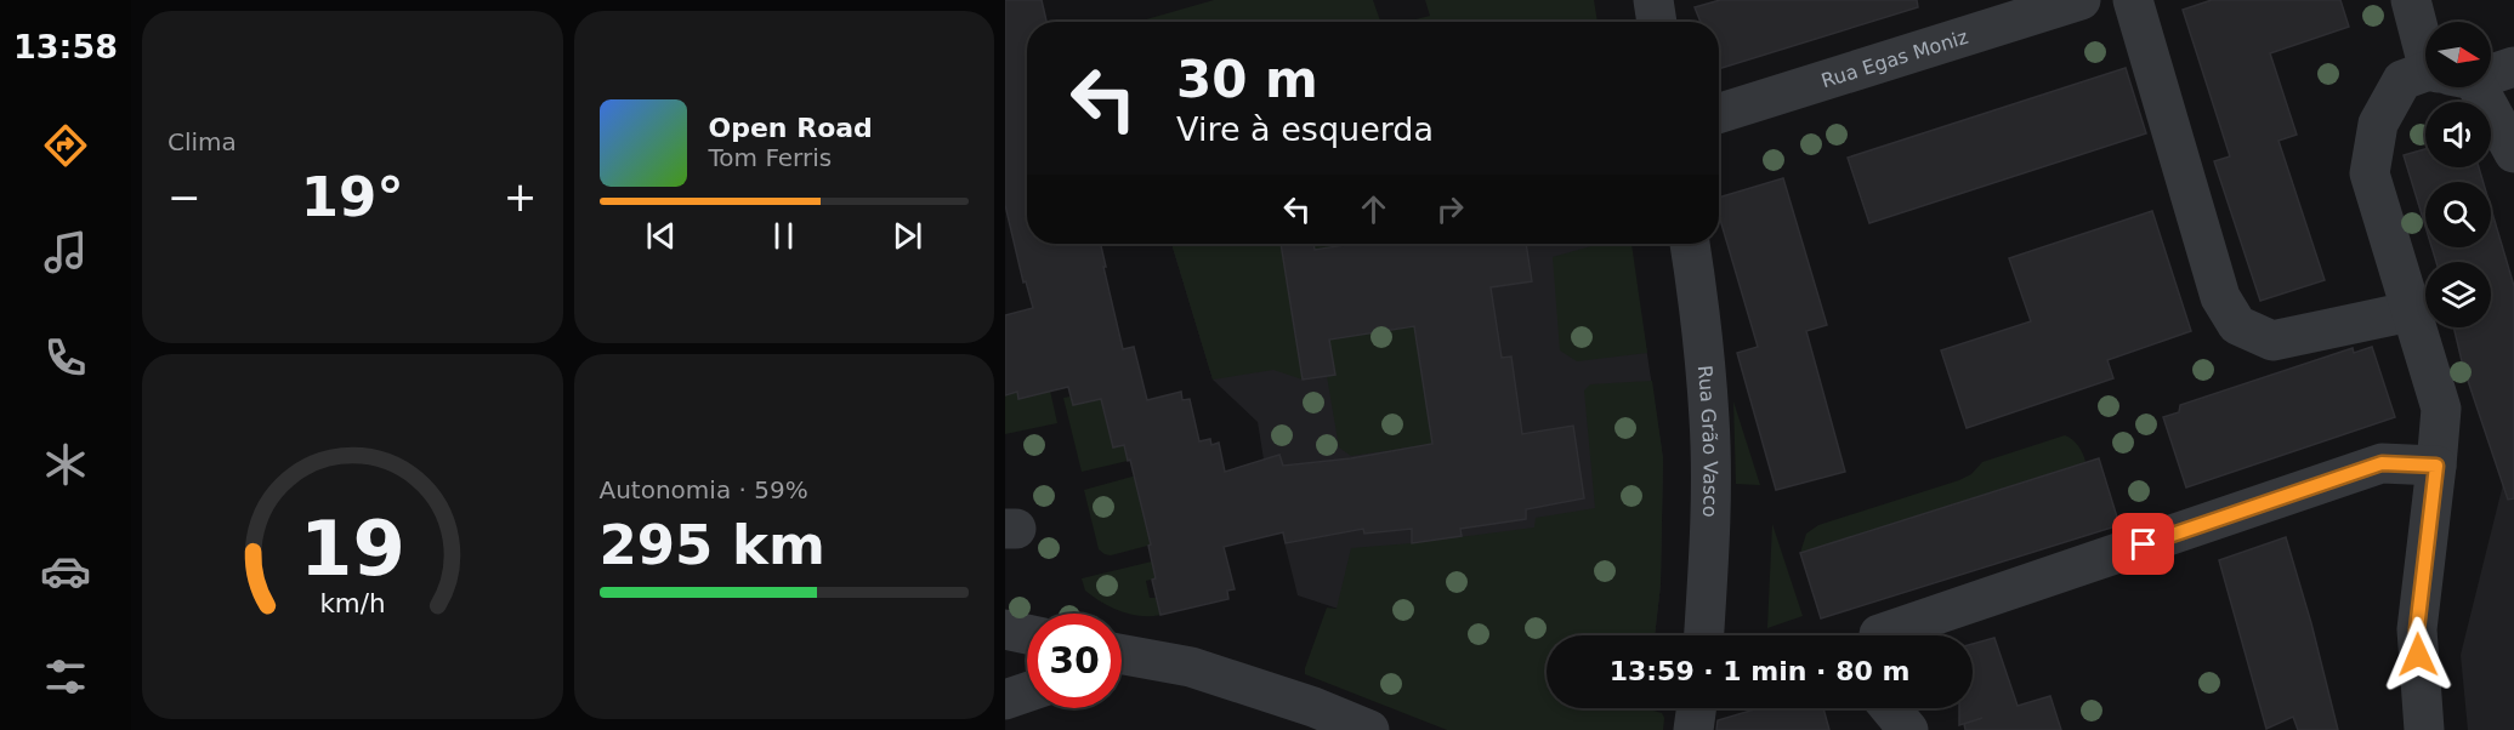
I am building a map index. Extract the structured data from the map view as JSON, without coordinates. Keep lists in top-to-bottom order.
{
  "streets": {
    "street": ["Rua Egas Moniz", "Rua Grão Vasco"]
  },
  "north": "right",
  "page": {
    "tabs": "13:58",
    "tile": [
      "Clima",
      ["Autonomia · 59%", "295 km"]
    ],
    "turn": ["30 m", "Vire à esquerda"],
    "song": ["Open Road", "Tom Ferris"],
    "heat": ["−", "19°", "+"],
    "limit": "30",
    "trip": "13:59 · 1 min · 80 m",
    "gauge": ["19", "km/h"]
  }
}
